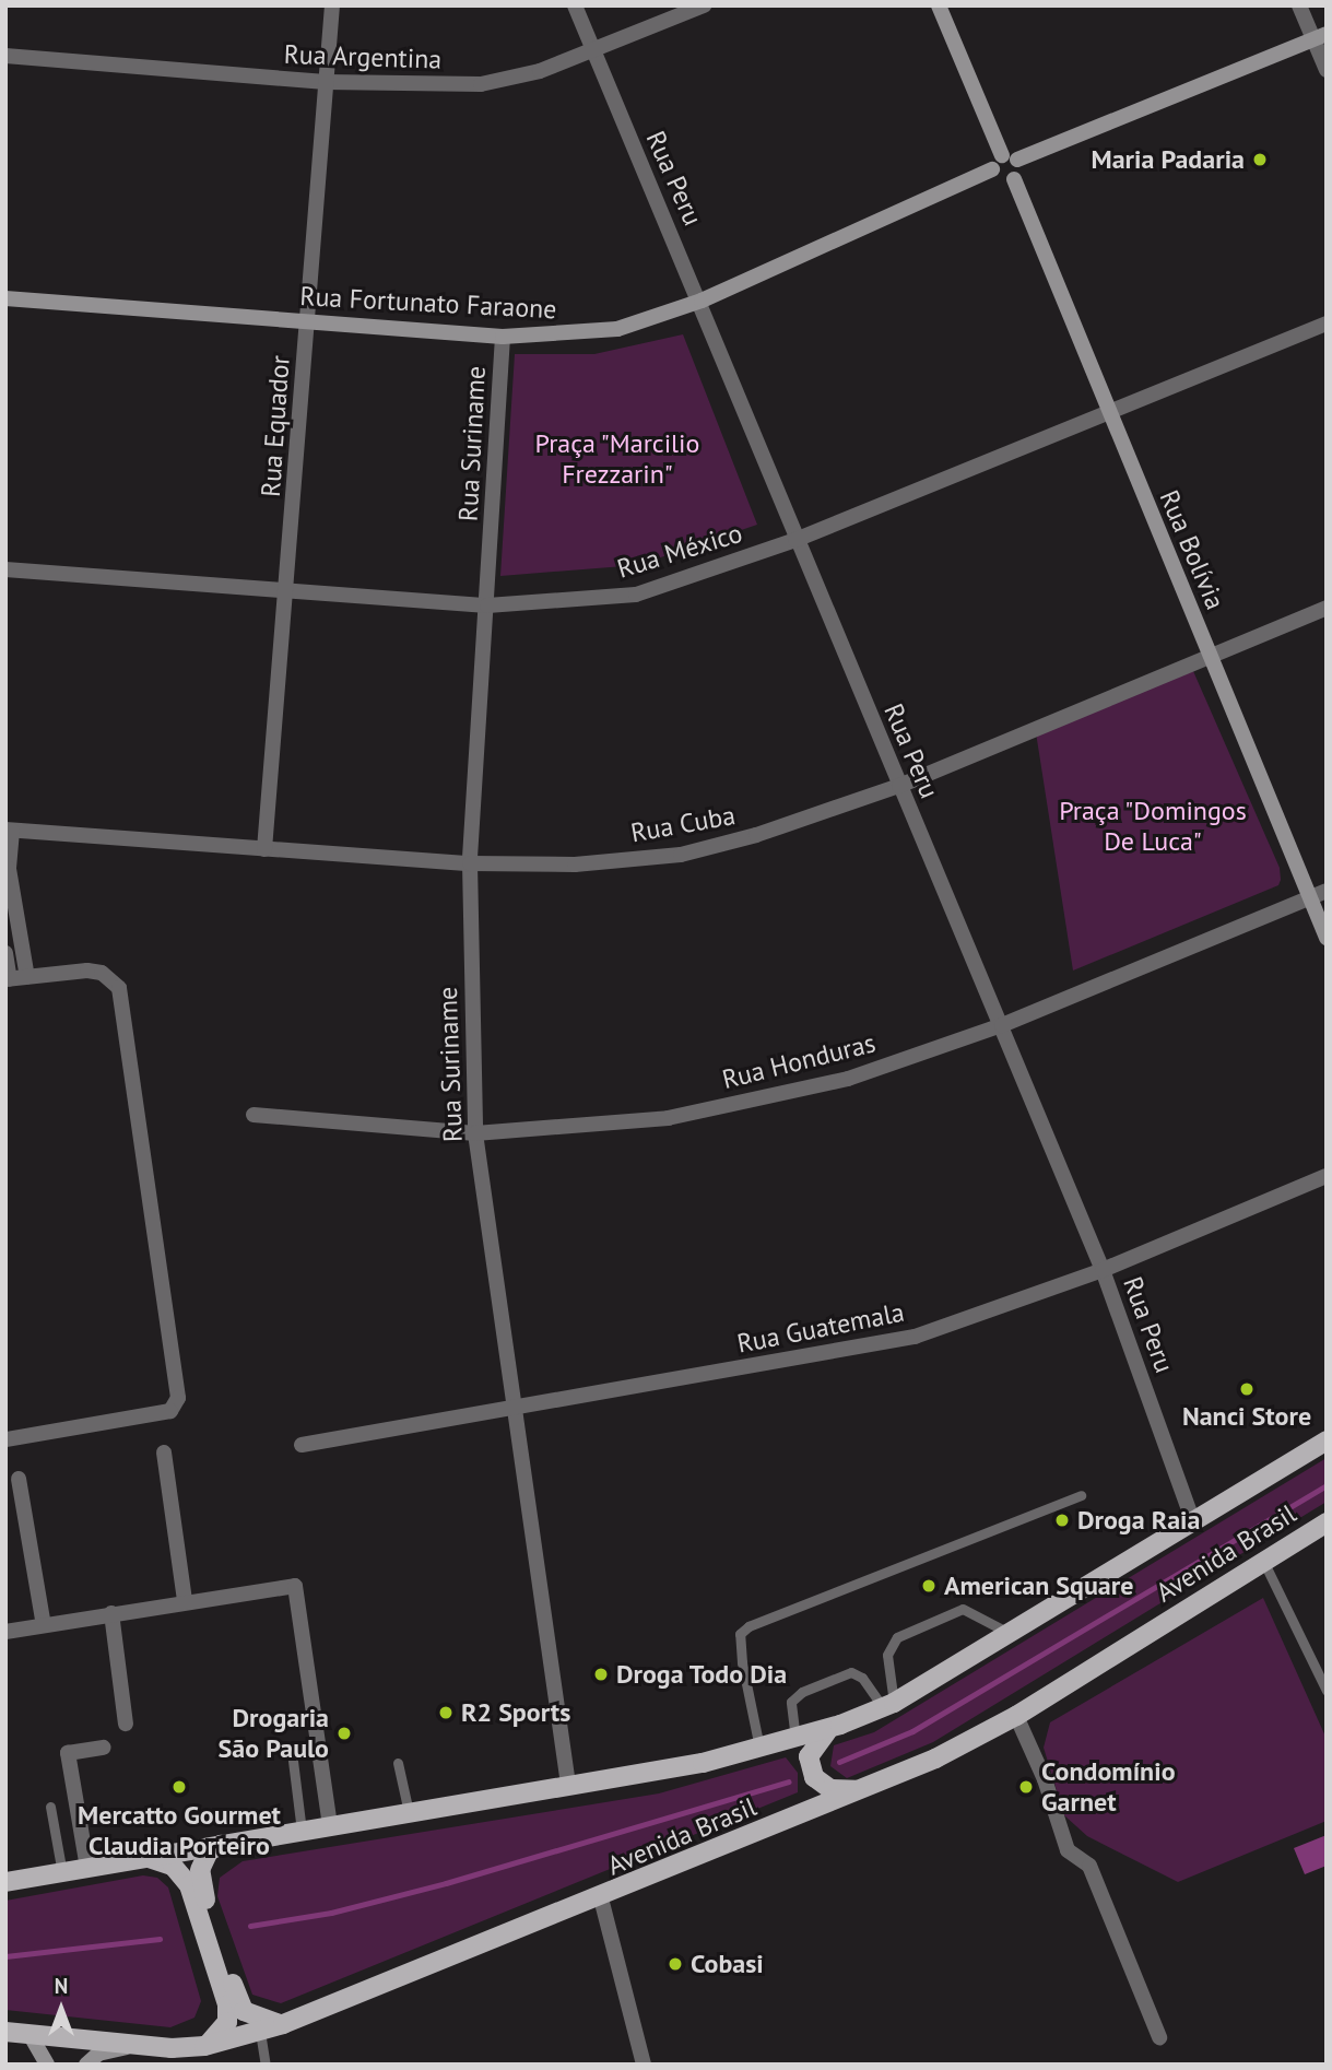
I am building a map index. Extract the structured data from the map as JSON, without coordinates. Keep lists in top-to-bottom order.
{
  "streets": {
    "main road": ["Rua Fortunato Faraone", "Rua Bolívia", "Avenida Brasil"],
    "street": [
      "Rua Argentina",
      "Rua Peru",
      "Rua Equador",
      "Rua Suriname",
      "Rua México",
      "Rua Cuba",
      "Rua Honduras",
      "Rua Guatemala"
    ]
  },
  "crossings": [
    ["Rua Argentina", "Rua Peru"],
    ["Rua Argentina", "Rua Equador"],
    ["Rua Peru", "Rua Fortunato Faraone"],
    ["Rua Peru", "Rua México"],
    ["Rua Peru", "Rua Cuba"],
    ["Rua Peru", "Rua Honduras"],
    ["Rua Peru", "Rua Guatemala"],
    ["Rua Peru", "Avenida Brasil"],
    ["Rua Fortunato Faraone", "Rua Equador"],
    ["Rua Fortunato Faraone", "Rua Suriname"],
    ["Rua Equador", "Rua México"],
    ["Rua Equador", "Rua Cuba"],
    ["Rua Suriname", "Rua México"],
    ["Rua Suriname", "Rua Cuba"],
    ["Rua Suriname", "Rua Honduras"],
    ["Rua Suriname", "Rua Guatemala"],
    ["Rua Suriname", "Avenida Brasil"],
    ["Rua Bolívia", "Rua México"],
    ["Rua Bolívia", "Rua Cuba"],
    ["Rua Bolívia", "Rua Honduras"]
  ],
  "parks": ["Praça \"Marcilio Frezzarin\"", "Praça \"Domingos De Luca\""],
  "places": [
    "Maria Padaria",
    "Nanci Store",
    "Droga Raia",
    "American Square",
    "Droga Todo Dia",
    "R2 Sports",
    "Drogaria São Paulo",
    "Mercatto Gourmet Claudia Porteiro",
    "Condomínio Garnet",
    "Cobasi"
  ],
  "north": "top"
}
